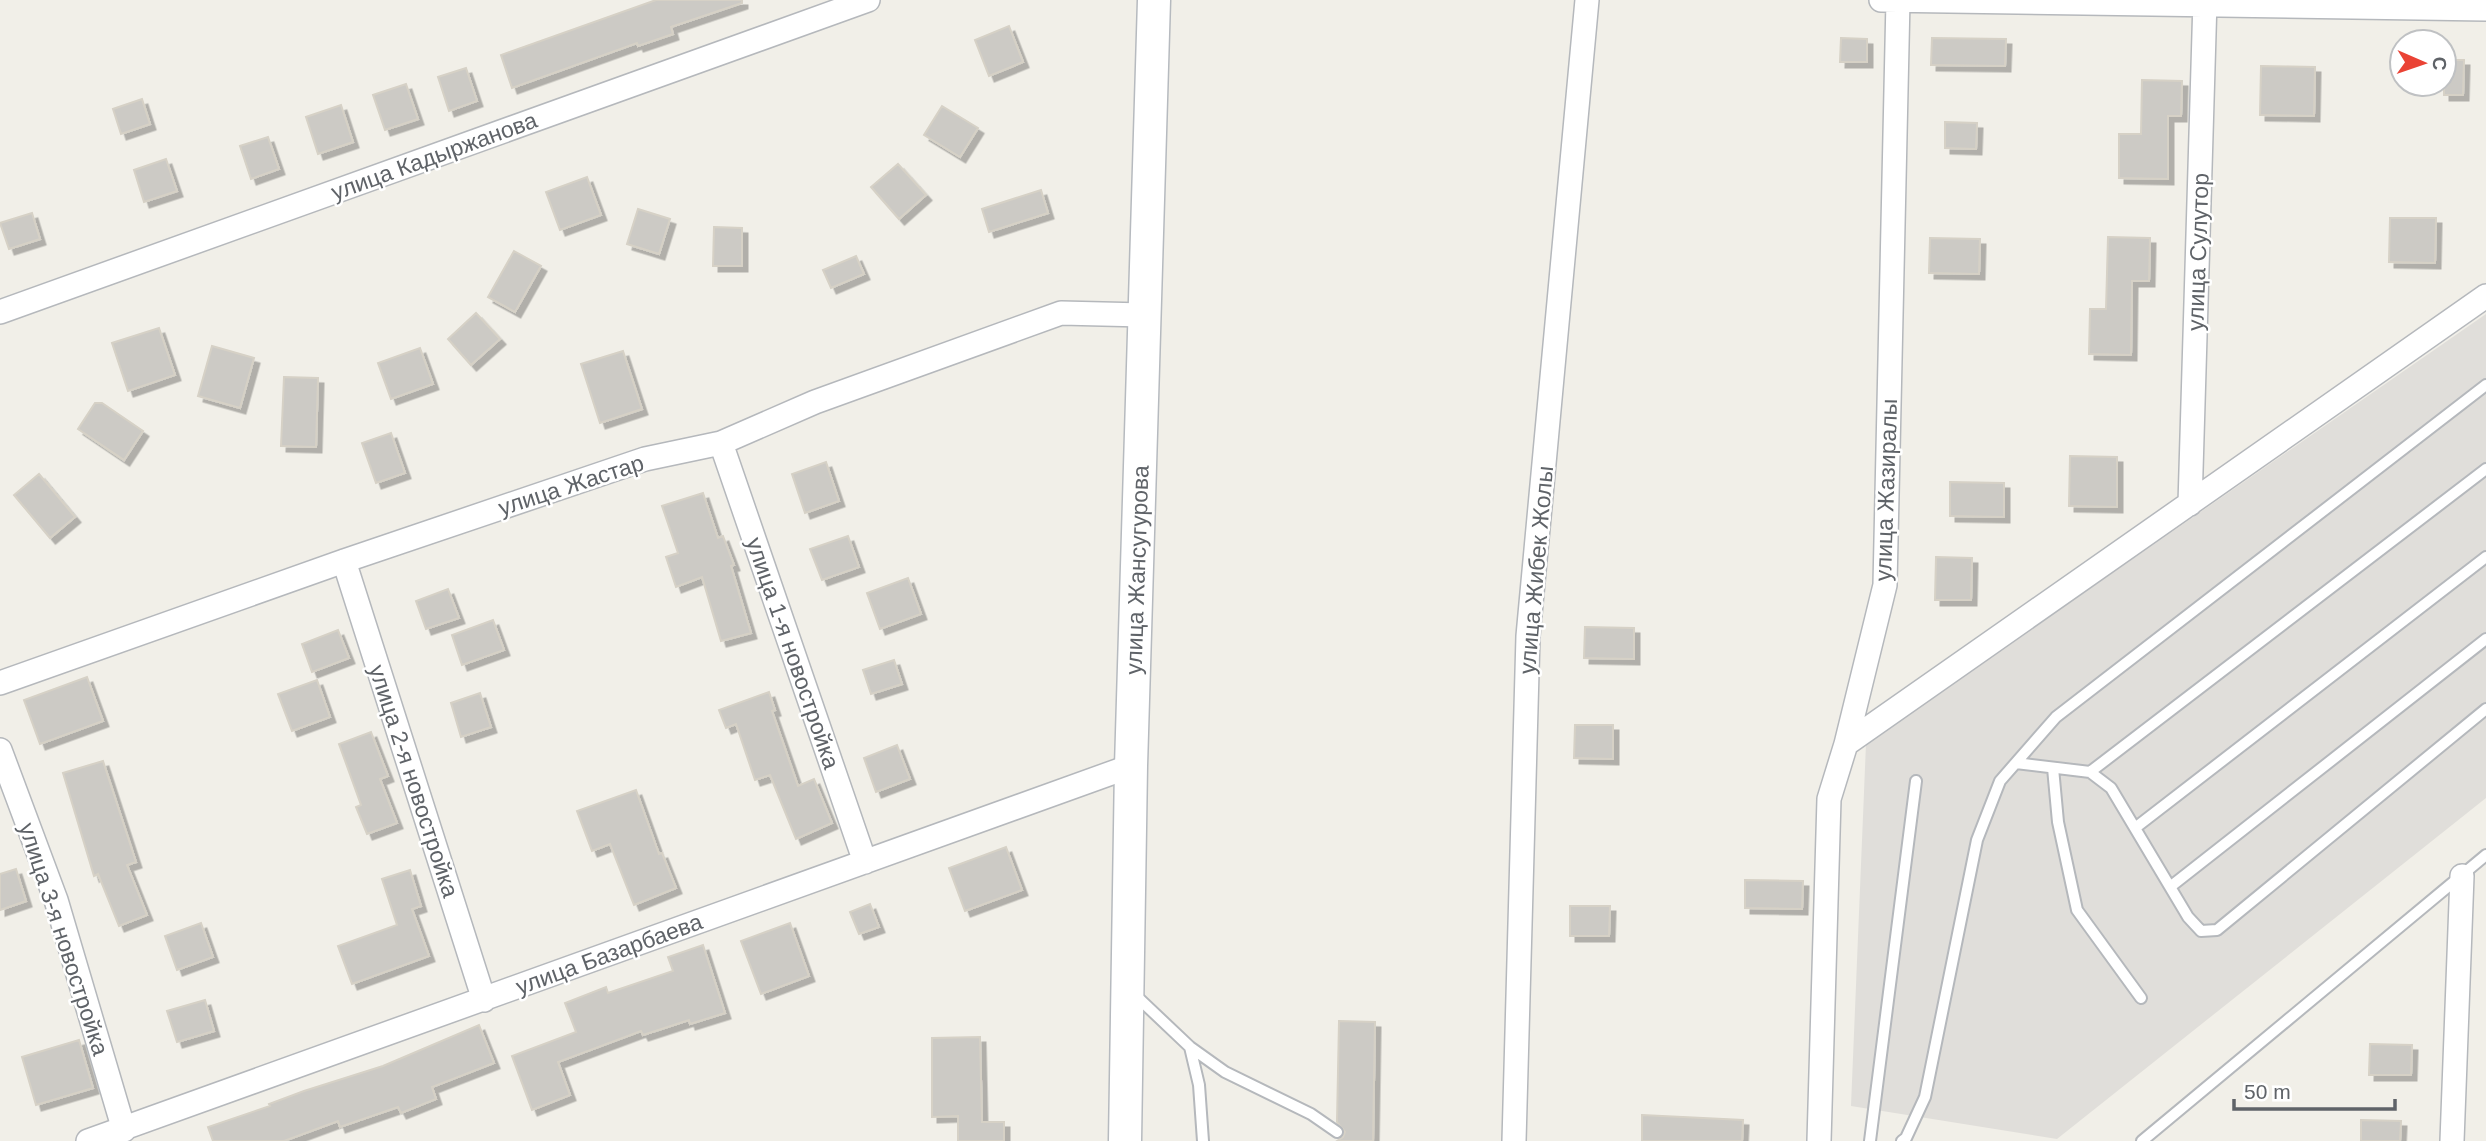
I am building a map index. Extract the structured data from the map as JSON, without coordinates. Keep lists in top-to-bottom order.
{
  "streets": {
    "main road": ["улица Жансугурова"],
    "street": [
      "улица Кадыржанова",
      "улица Сулутор",
      "улица Жастар",
      "улица Жазиралы",
      "улица Жибек Жолы",
      "улица 1-я новостройка",
      "улица 2-я новостройка",
      "улица 3-я новостройка",
      "улица Базарбаева"
    ]
  },
  "crossings": [
    ["улица Жастар", "улица Жансугурова"],
    ["улица Жастар", "улица 1-я новостройка"],
    ["улица Жастар", "улица 2-я новостройка"],
    ["улица Жансугурова", "улица Базарбаева"],
    ["улица 1-я новостройка", "улица Базарбаева"],
    ["улица 2-я новостройка", "улица Базарбаева"],
    ["улица 3-я новостройка", "улица Базарбаева"]
  ],
  "scale_bar": "50 m",
  "north": "right"
}
